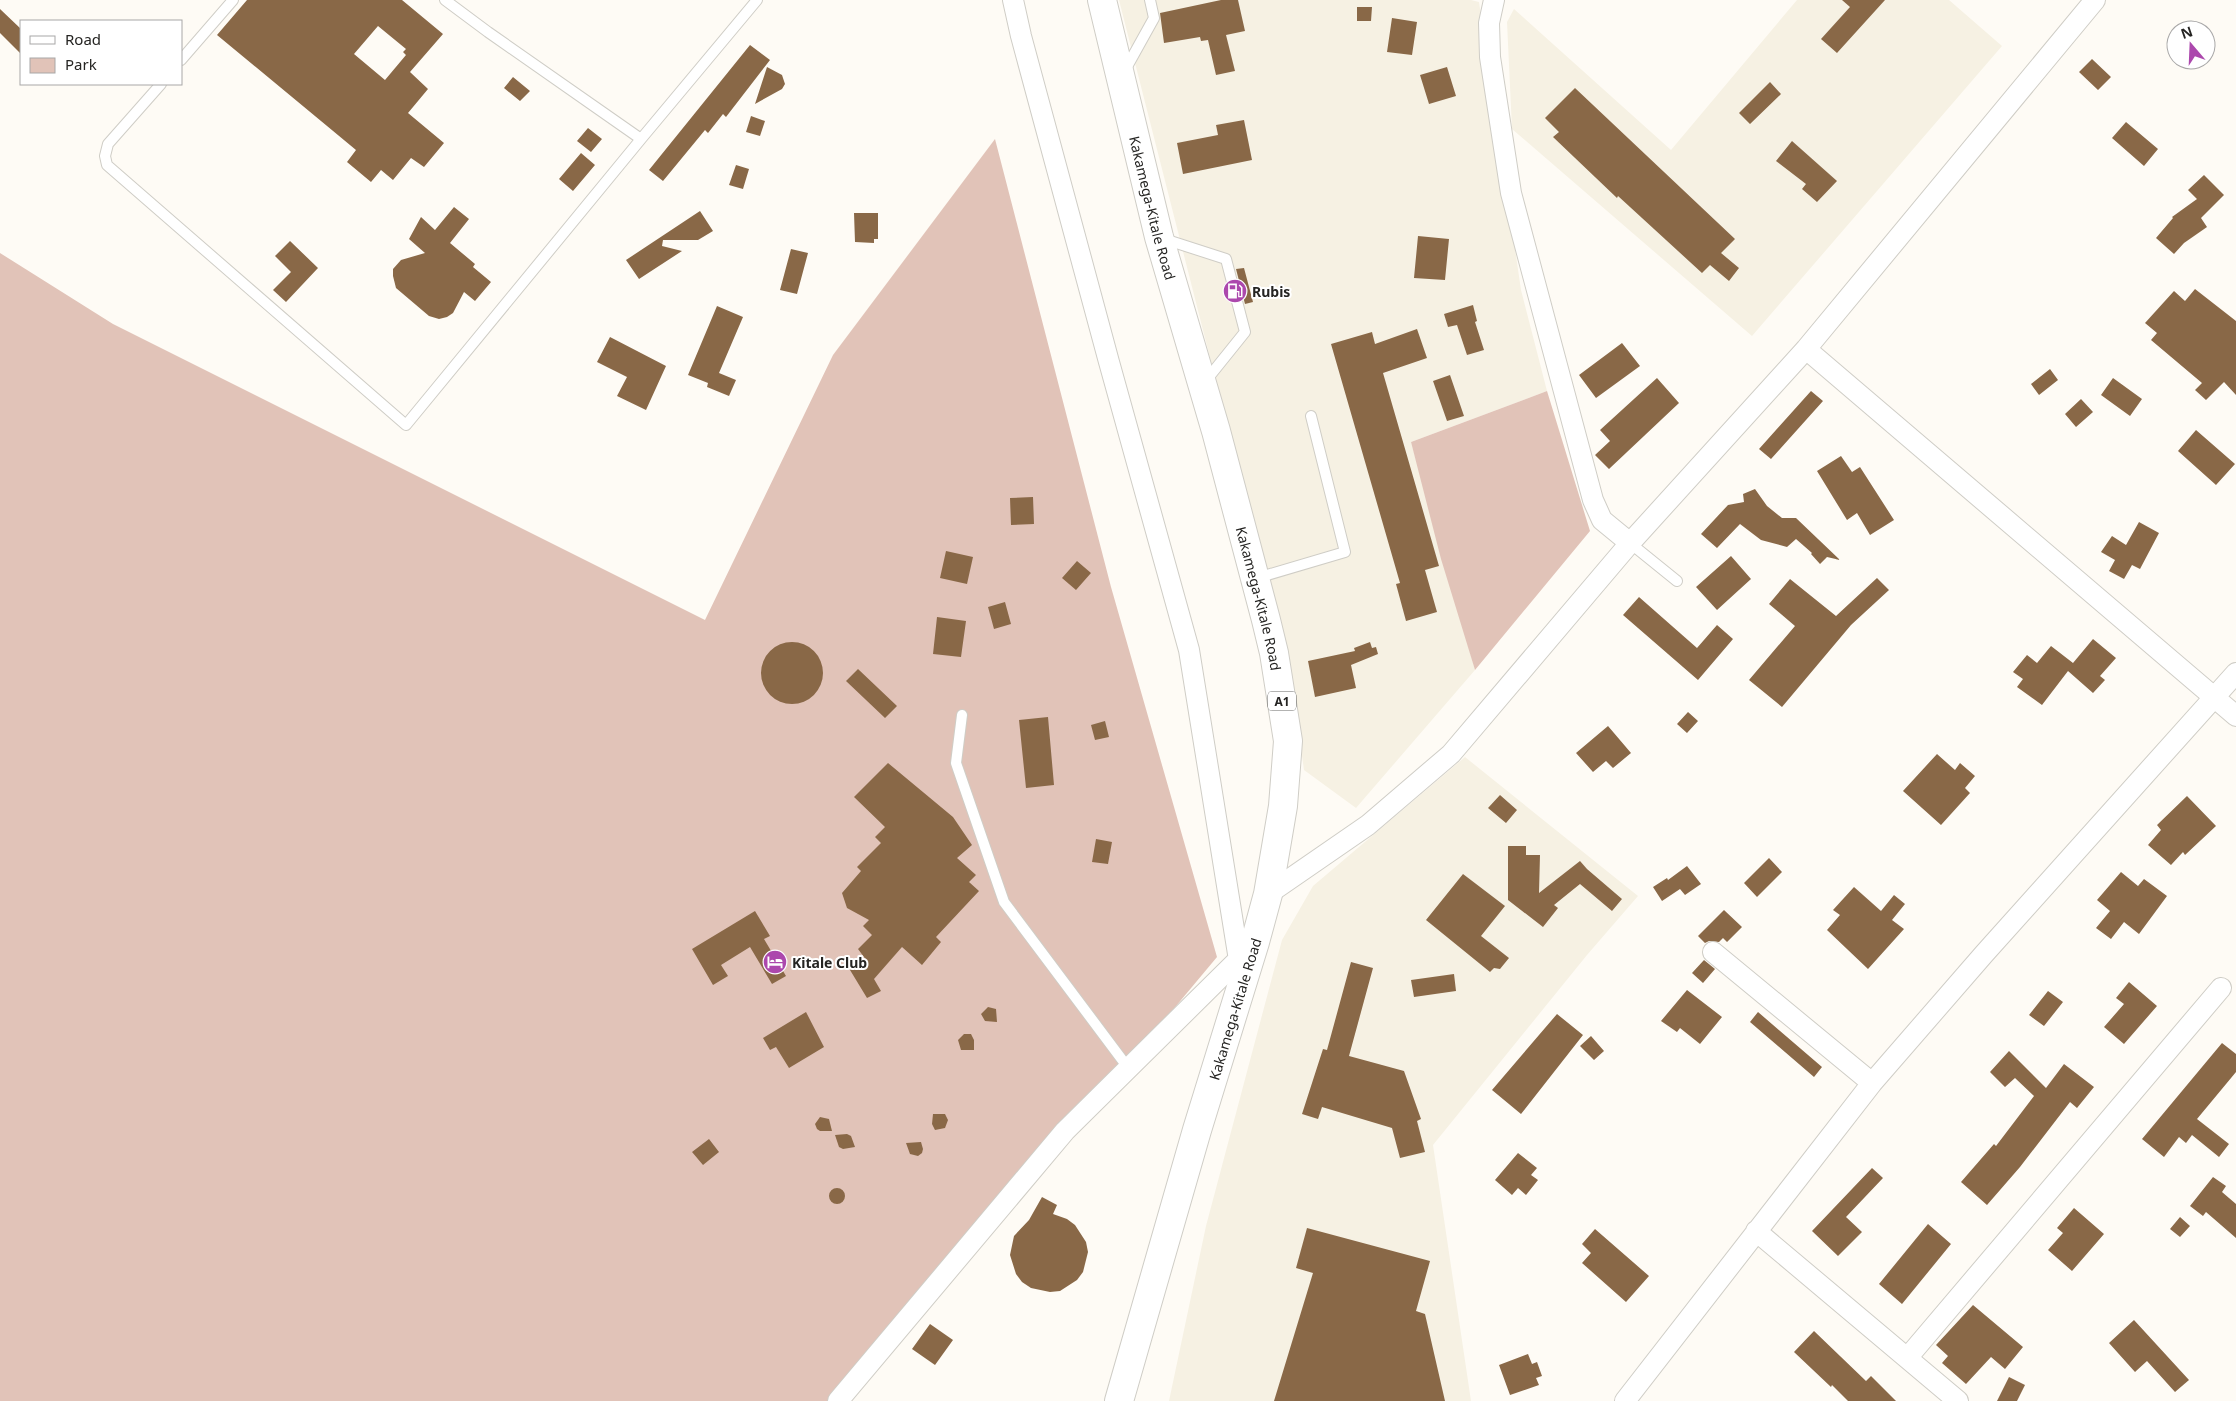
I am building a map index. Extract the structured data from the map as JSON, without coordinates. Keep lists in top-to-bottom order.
{
  "streets": {
    "highway": ["Kakamega-Kitale Road", "A1"]
  },
  "places": {
    "fuel station": ["Rubis"],
    "hotel": ["Kitale Club"]
  },
  "legend": ["Road", "Park"],
  "north": "top"
}
